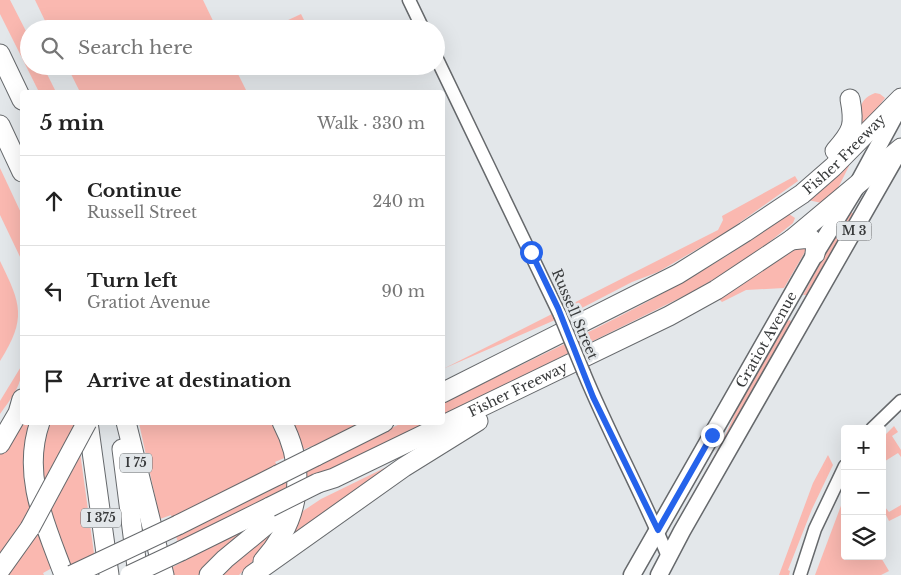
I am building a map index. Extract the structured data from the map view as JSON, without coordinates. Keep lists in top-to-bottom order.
{
  "streets": {
    "highway": ["Fisher Freeway", "I 75", "I 375"],
    "main road": ["M 3", "Gratiot Avenue"],
    "street": ["Russell Street"]
  },
  "crossings": [
    ["Fisher Freeway", "Gratiot Avenue"],
    ["Russell Street", "Gratiot Avenue"]
  ],
  "page": {
    "search": "Search here",
    "heading": ["5 min", "Walk · 330 m"],
    "list": [
      ["Continue", "Russell Street", "240 m"],
      ["Turn left", "Gratiot Avenue", "90 m"],
      "Arrive at destination"
    ],
    "map_buttons": ["+", "−"]
  }
}
